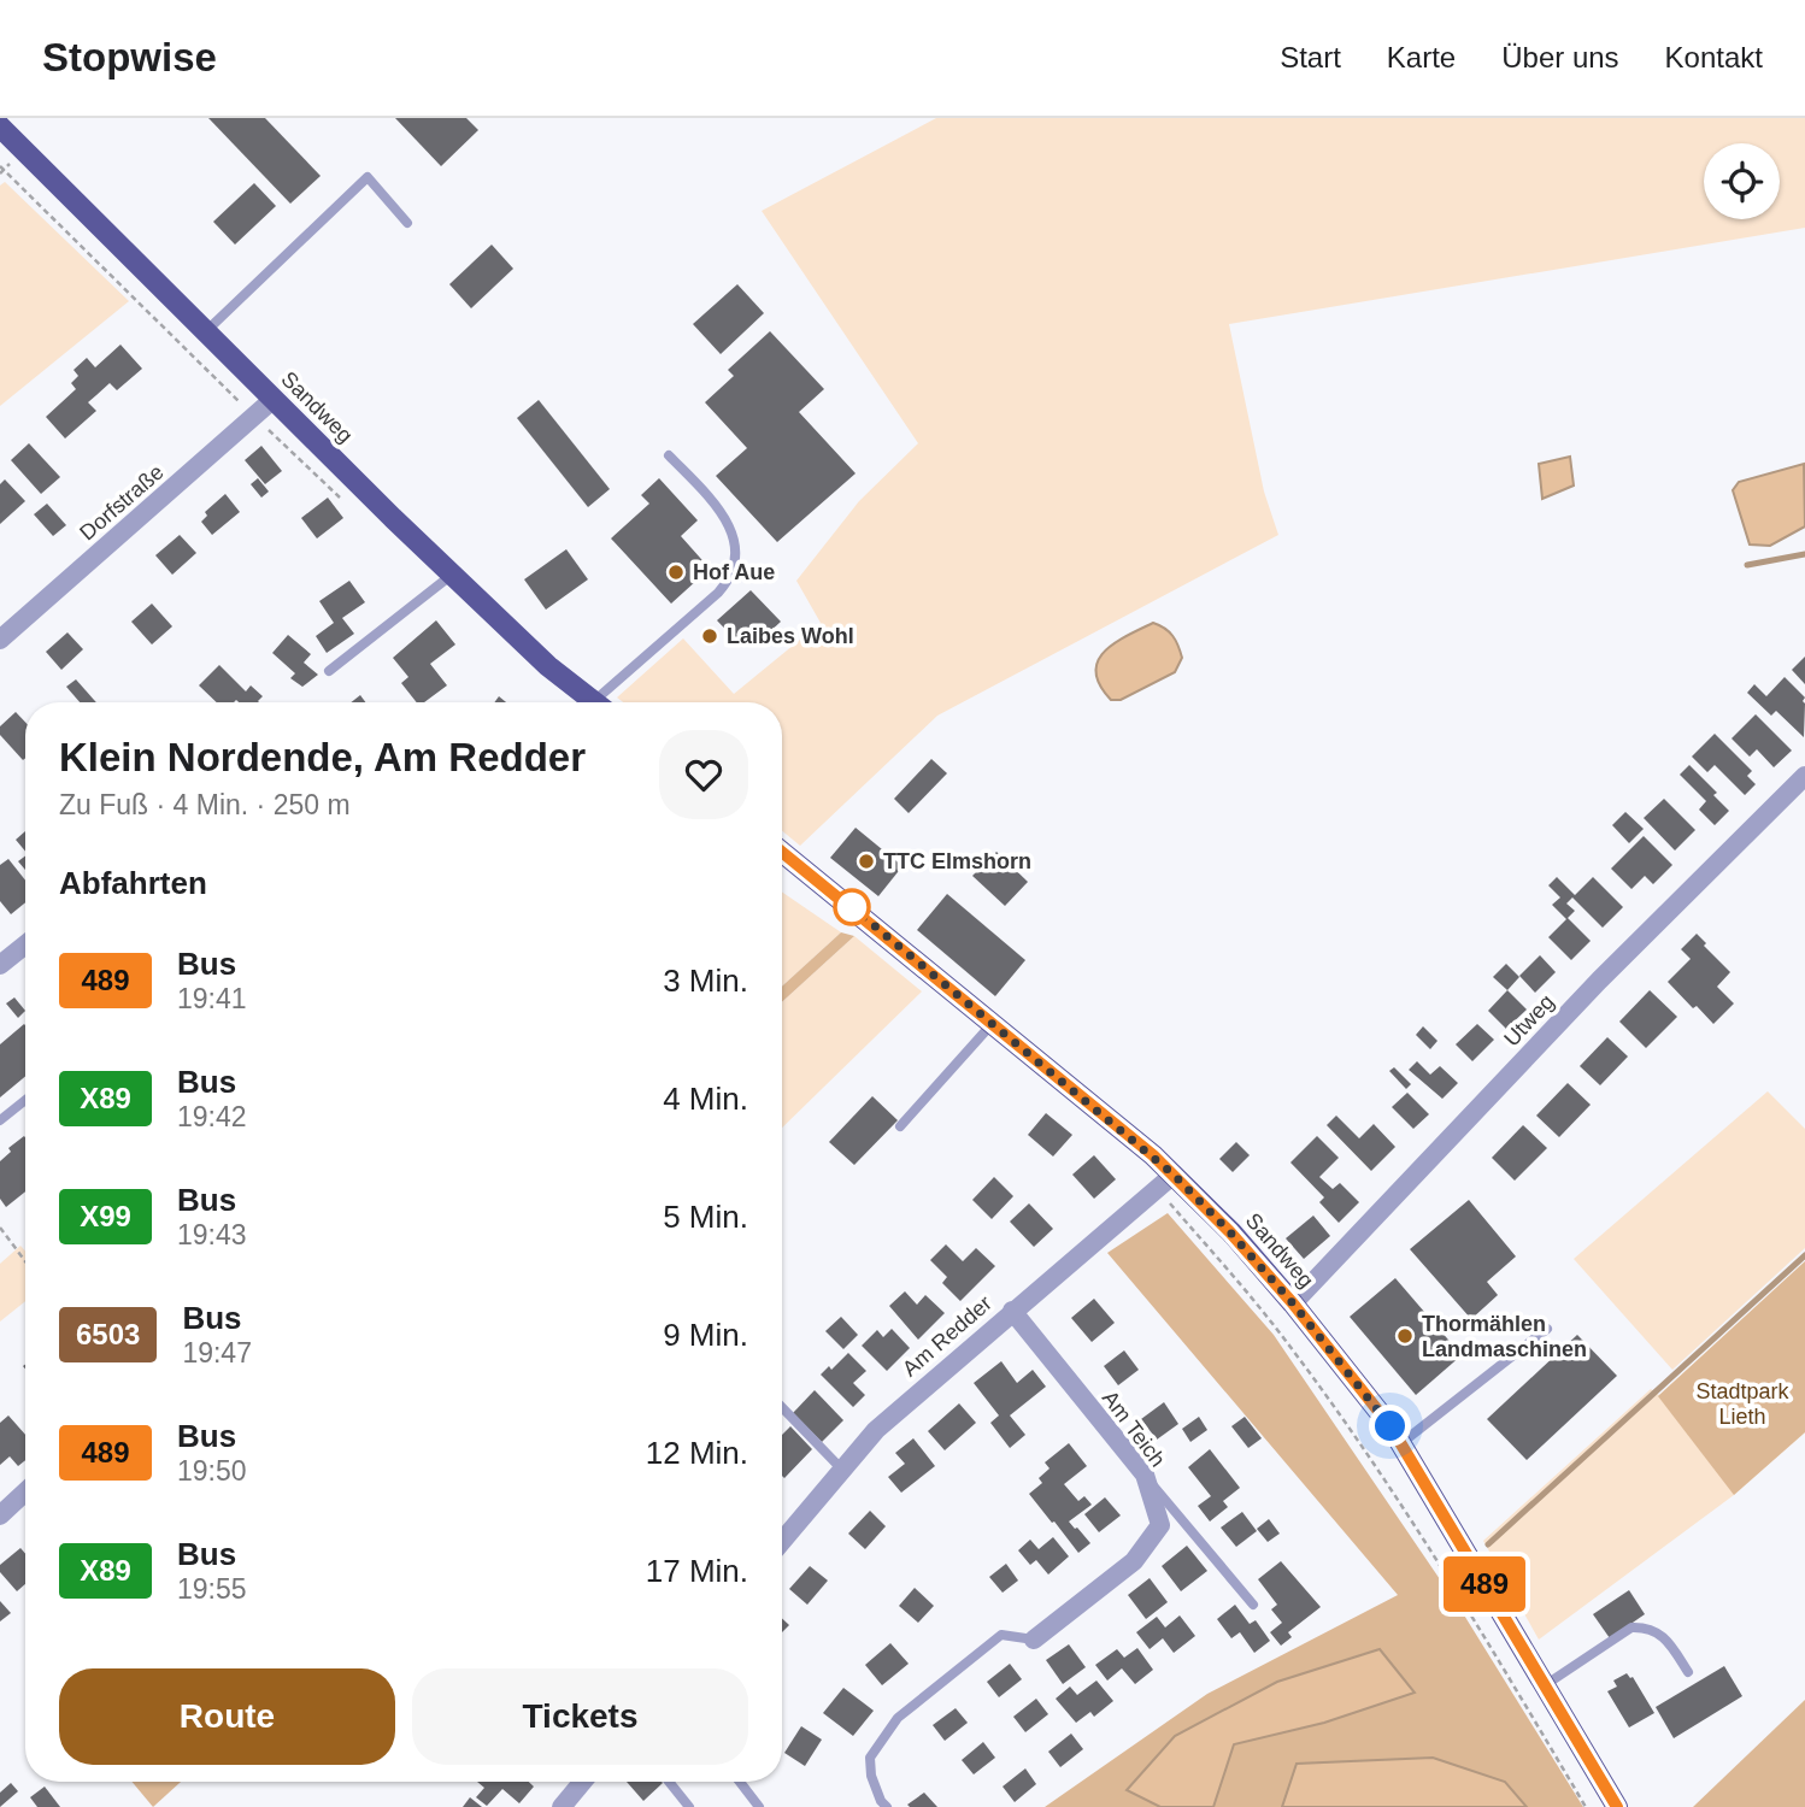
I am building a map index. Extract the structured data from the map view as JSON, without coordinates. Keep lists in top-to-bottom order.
{
  "streets": {
    "main road": ["Sandweg"],
    "street": [
      "Dorfstraße",
      "Utweg",
      "Am Redder",
      "Am Teich"
    ]
  },
  "crossings": [
    ["Sandweg", "Dorfstraße"],
    ["Sandweg", "Utweg"],
    ["Sandweg", "Am Redder"],
    ["Am Redder", "Am Teich"]
  ],
  "parks": ["Stadtpark Lieth"],
  "places": [
    "Hof Aue",
    "Laibes Wohl",
    "TTC Elmshorn",
    "Thormählen Landmaschinen"
  ],
  "lines": ["bus line 489"],
  "page": {
    "header": "Stopwise",
    "nav": [
      "Start",
      "Karte",
      "Über uns",
      "Kontakt"
    ],
    "on_map": "489",
    "heading": [
      ["Klein Nordende, Am Redder", "Zu Fuß · 4 Min. · 250 m"],
      "Abfahrten"
    ],
    "list": [
      {
        "mark": "489",
        "name": "Bus",
        "note": "19:41",
        "value": "3 Min."
      },
      {
        "mark": "X89",
        "name": "Bus",
        "note": "19:42",
        "value": "4 Min."
      },
      {
        "mark": "X99",
        "name": "Bus",
        "note": "19:43",
        "value": "5 Min."
      },
      {
        "mark": "6503",
        "name": "Bus",
        "note": "19:47",
        "value": "9 Min."
      },
      {
        "mark": "489",
        "name": "Bus",
        "note": "19:50",
        "value": "12 Min."
      },
      {
        "mark": "X89",
        "name": "Bus",
        "note": "19:55",
        "value": "17 Min."
      }
    ],
    "buttons": ["Route", "Tickets"]
  }
}
